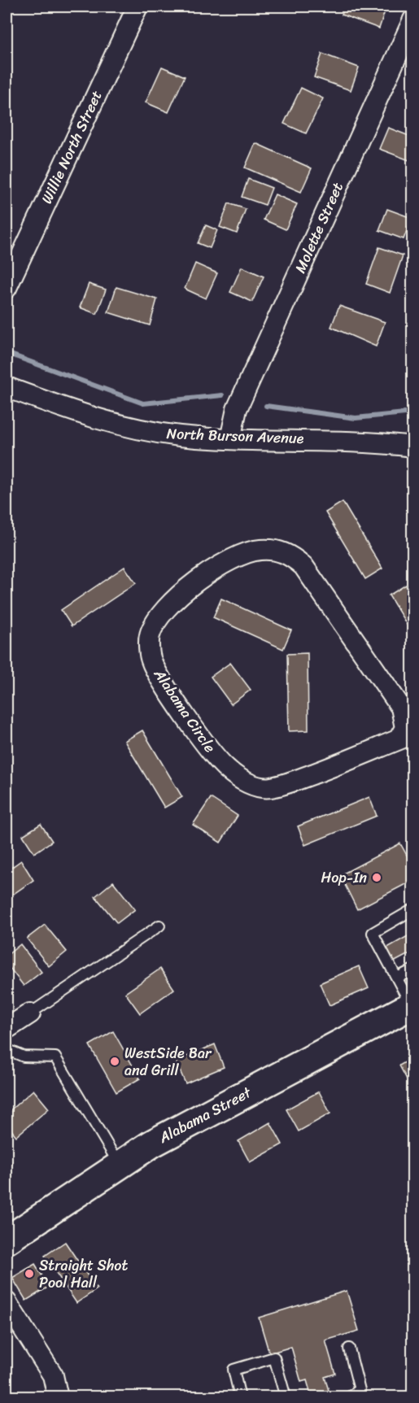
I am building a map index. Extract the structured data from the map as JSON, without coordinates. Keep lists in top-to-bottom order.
{
  "streets": {
    "main road": ["Alabama Street"],
    "street": [
      "Willie North Street",
      "Molette Street",
      "North Burson Avenue",
      "Alabama Circle"
    ]
  },
  "crossings": [
    ["Molette Street", "North Burson Avenue"]
  ],
  "places": ["Hop-In", "WestSide Bar and Grill", "Straight Shot Pool Hall"]
}
